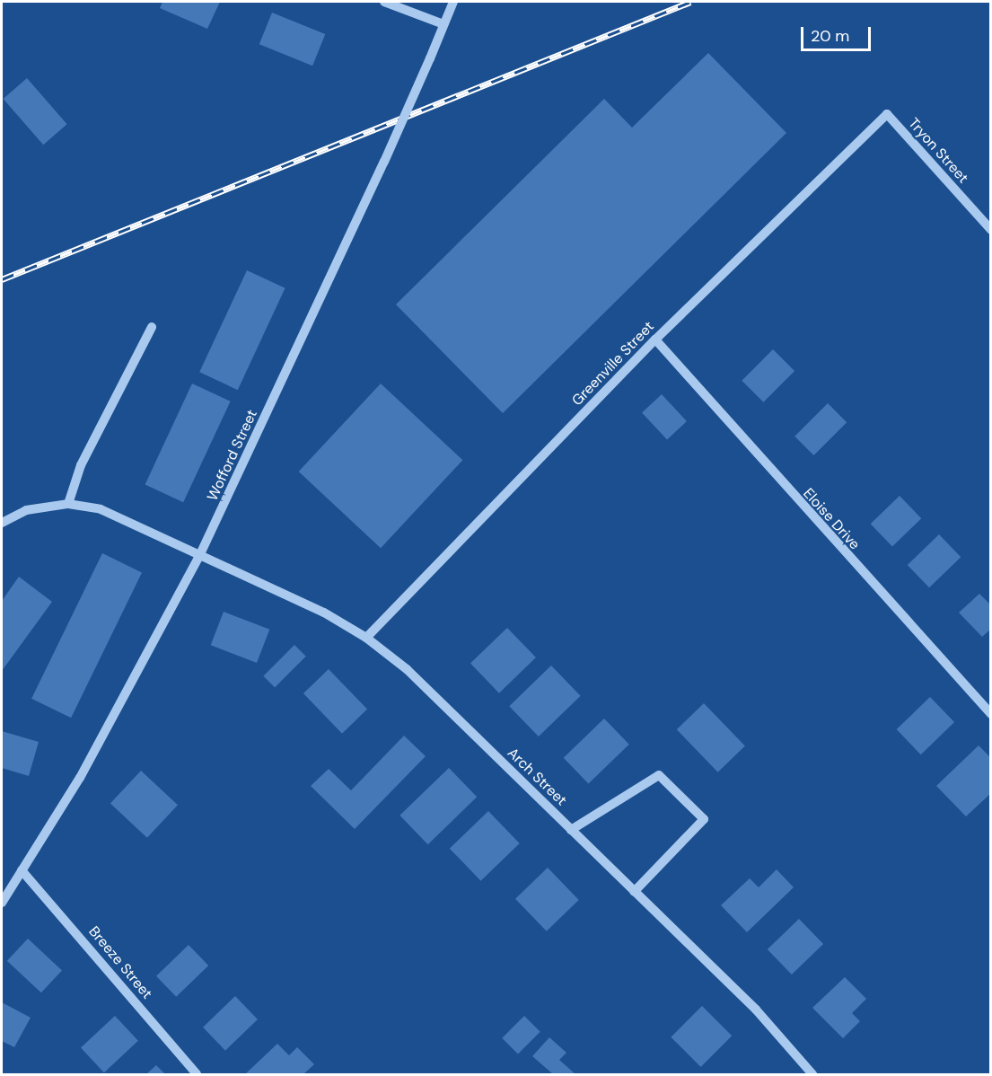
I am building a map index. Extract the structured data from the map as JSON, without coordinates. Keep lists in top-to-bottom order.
{
  "streets": {
    "street": [
      "Tryon Street",
      "Greenville Street",
      "Wofford Street",
      "Eloise Drive",
      "Arch Street",
      "Breeze Street"
    ]
  },
  "crossings": [
    ["Tryon Street", "Greenville Street"],
    ["Greenville Street", "Eloise Drive"],
    ["Greenville Street", "Arch Street"],
    ["Wofford Street", "Arch Street"],
    ["Wofford Street", "Breeze Street"]
  ],
  "scale_bar": "20 m"
}
